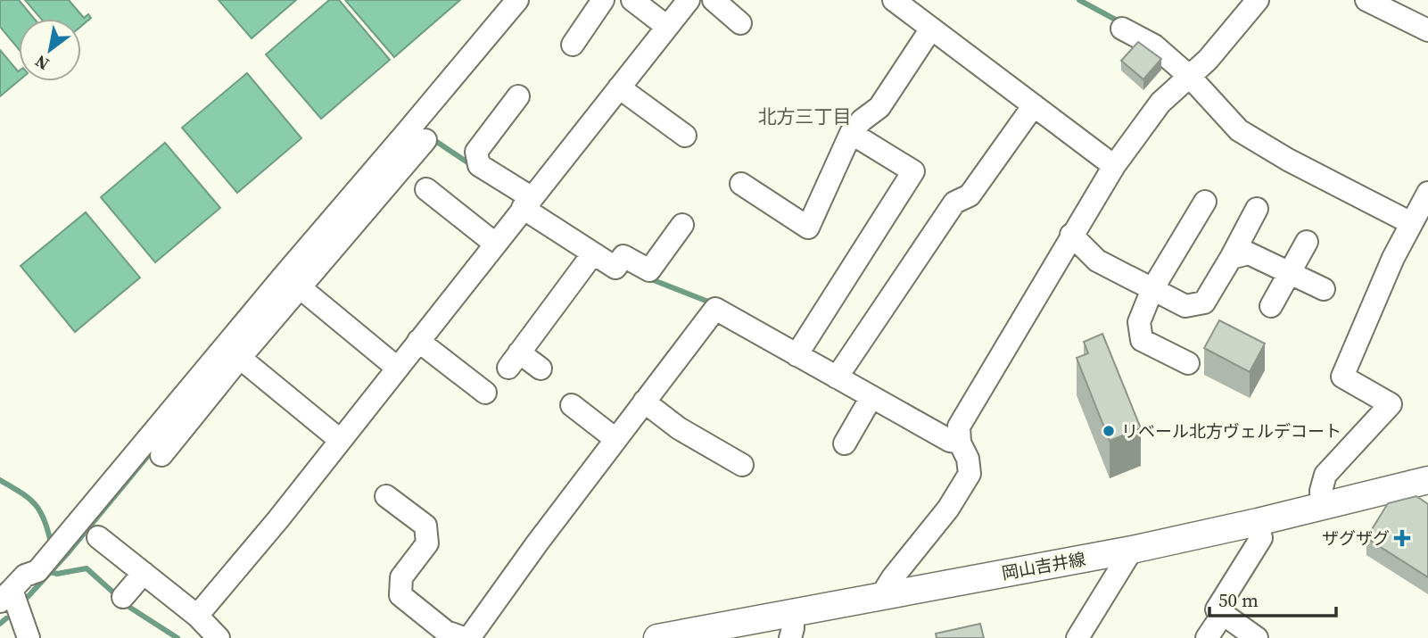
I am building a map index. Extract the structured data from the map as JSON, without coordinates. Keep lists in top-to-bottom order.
{
  "streets": {
    "main road": ["岡山吉井線"]
  },
  "districts": ["北方三丁目"],
  "places": {
    "other": ["リベール北方ヴェルデコート"],
    "health": ["ザグザグ"]
  },
  "scale_bar": "50 m",
  "north": "bottom left"
}
